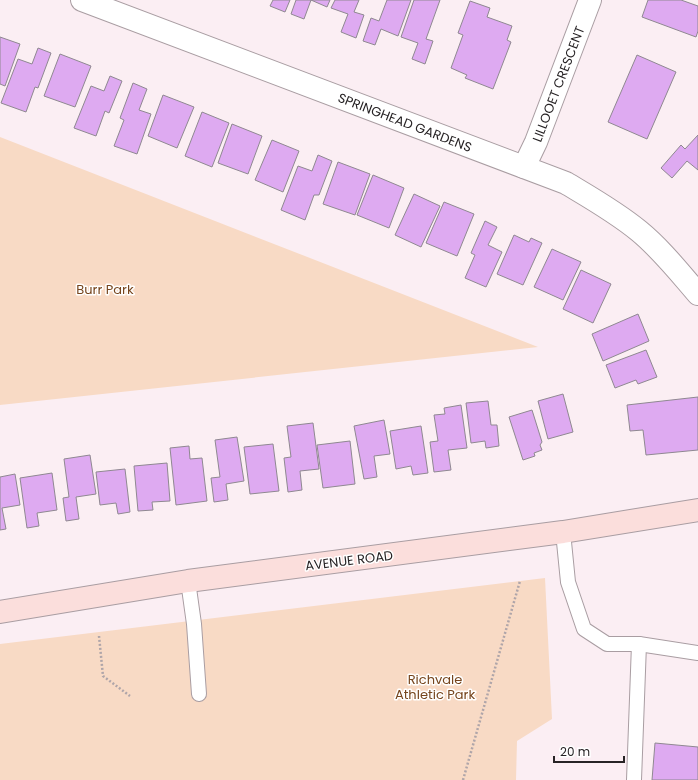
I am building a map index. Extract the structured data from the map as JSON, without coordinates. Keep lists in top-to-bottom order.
{
  "streets": {
    "street": ["LILLOOET CRESCENT", "SPRINGHEAD GARDENS", "AVENUE ROAD"]
  },
  "crossings": [
    ["LILLOOET CRESCENT", "SPRINGHEAD GARDENS"]
  ],
  "parks": ["Burr Park", "Richvale Athletic Park"],
  "scale_bar": "20 m"
}
